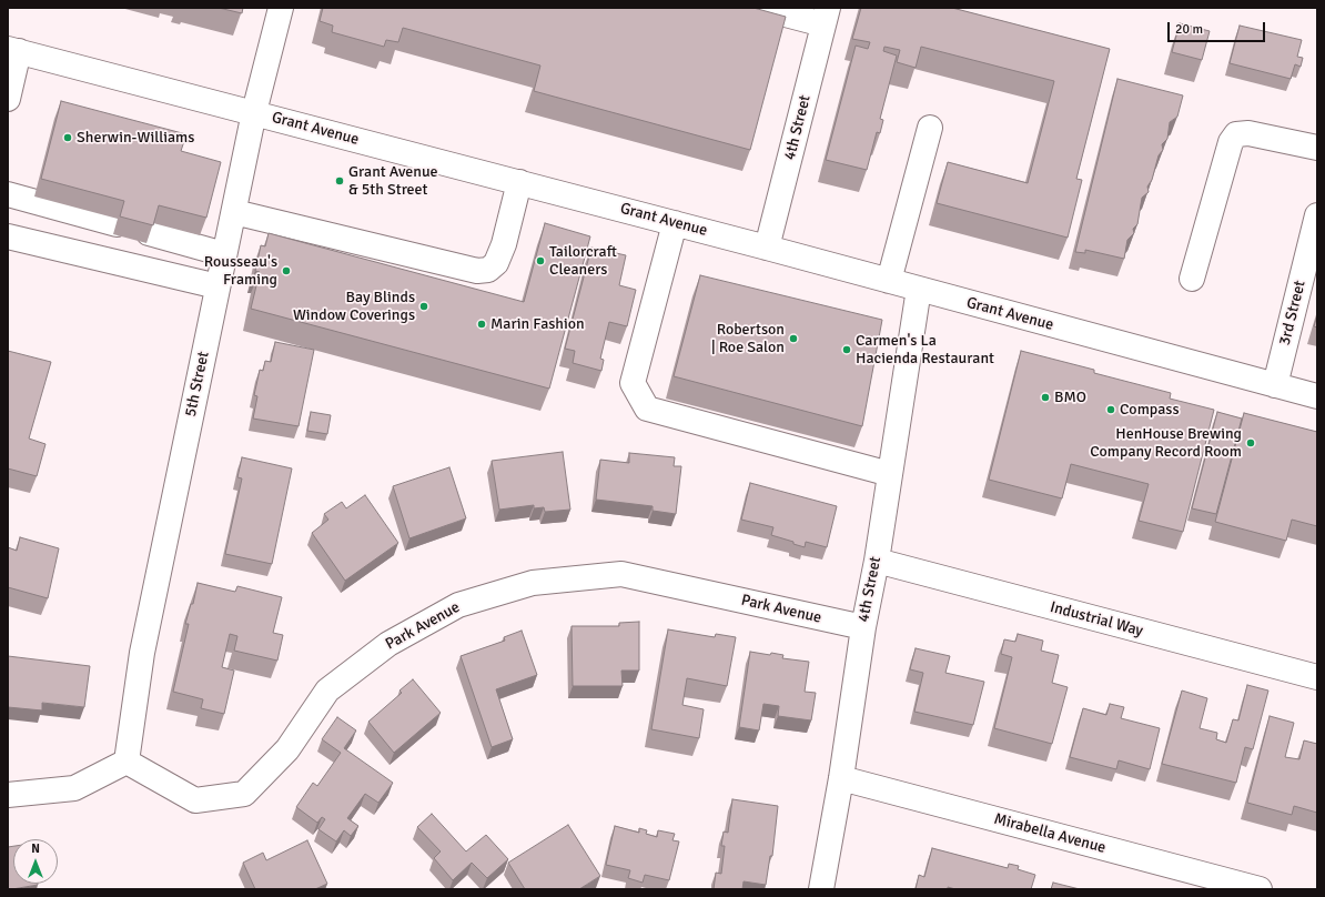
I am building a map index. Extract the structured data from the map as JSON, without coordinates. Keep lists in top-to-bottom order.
{
  "streets": {
    "street": [
      "4th Street",
      "Grant Avenue",
      "3rd Street",
      "5th Street",
      "Park Avenue",
      "Industrial Way",
      "Mirabella Avenue"
    ]
  },
  "crossings": [
    ["4th Street", "Grant Avenue"],
    ["4th Street", "Park Avenue"],
    ["4th Street", "Industrial Way"],
    ["4th Street", "Mirabella Avenue"],
    ["Grant Avenue", "3rd Street"],
    ["Grant Avenue", "5th Street"],
    ["5th Street", "Park Avenue"]
  ],
  "places": [
    "Sherwin-Williams",
    "Grant Avenue & 5th Street",
    "Tailorcraft Cleaners",
    "Rousseau's Framing",
    "Bay Blinds Window Coverings",
    "Marin Fashion",
    "Robertson | Roe Salon",
    "Carmen's La Hacienda Restaurant",
    "BMO",
    "Compass",
    "HenHouse Brewing Company Record Room"
  ],
  "scale_bar": "20 m",
  "north": "top"
}
